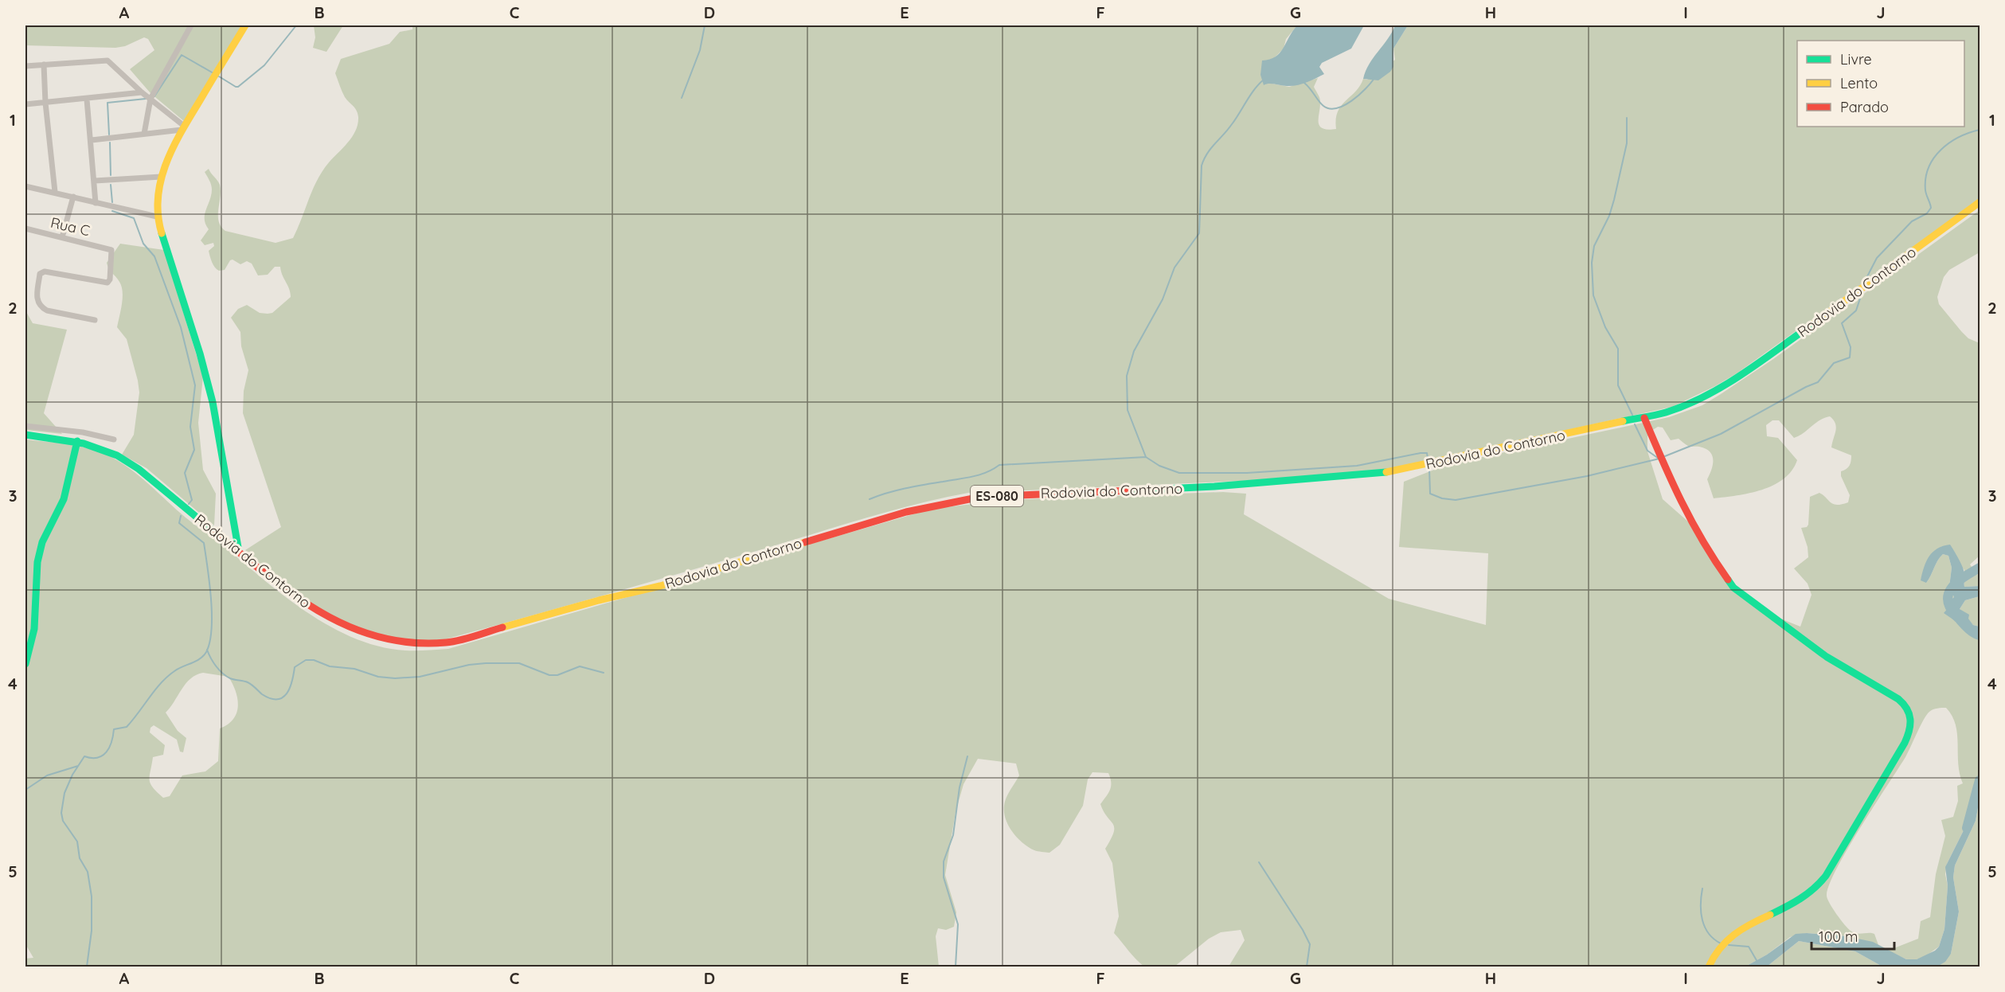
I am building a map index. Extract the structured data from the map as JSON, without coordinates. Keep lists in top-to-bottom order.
{
  "streets": {
    "main road": ["Rodovia do Contorno", "ES-080"],
    "street": ["Rua C"]
  },
  "legend": ["Livre", "Lento", "Parado"],
  "scale_bar": "100 m",
  "grid": {
    "columns": [
      "A",
      "B",
      "C",
      "D",
      "E",
      "F",
      "G",
      "H",
      "I",
      "J"
    ],
    "rows": [
      "1",
      "2",
      "3",
      "4",
      "5"
    ]
  }
}
